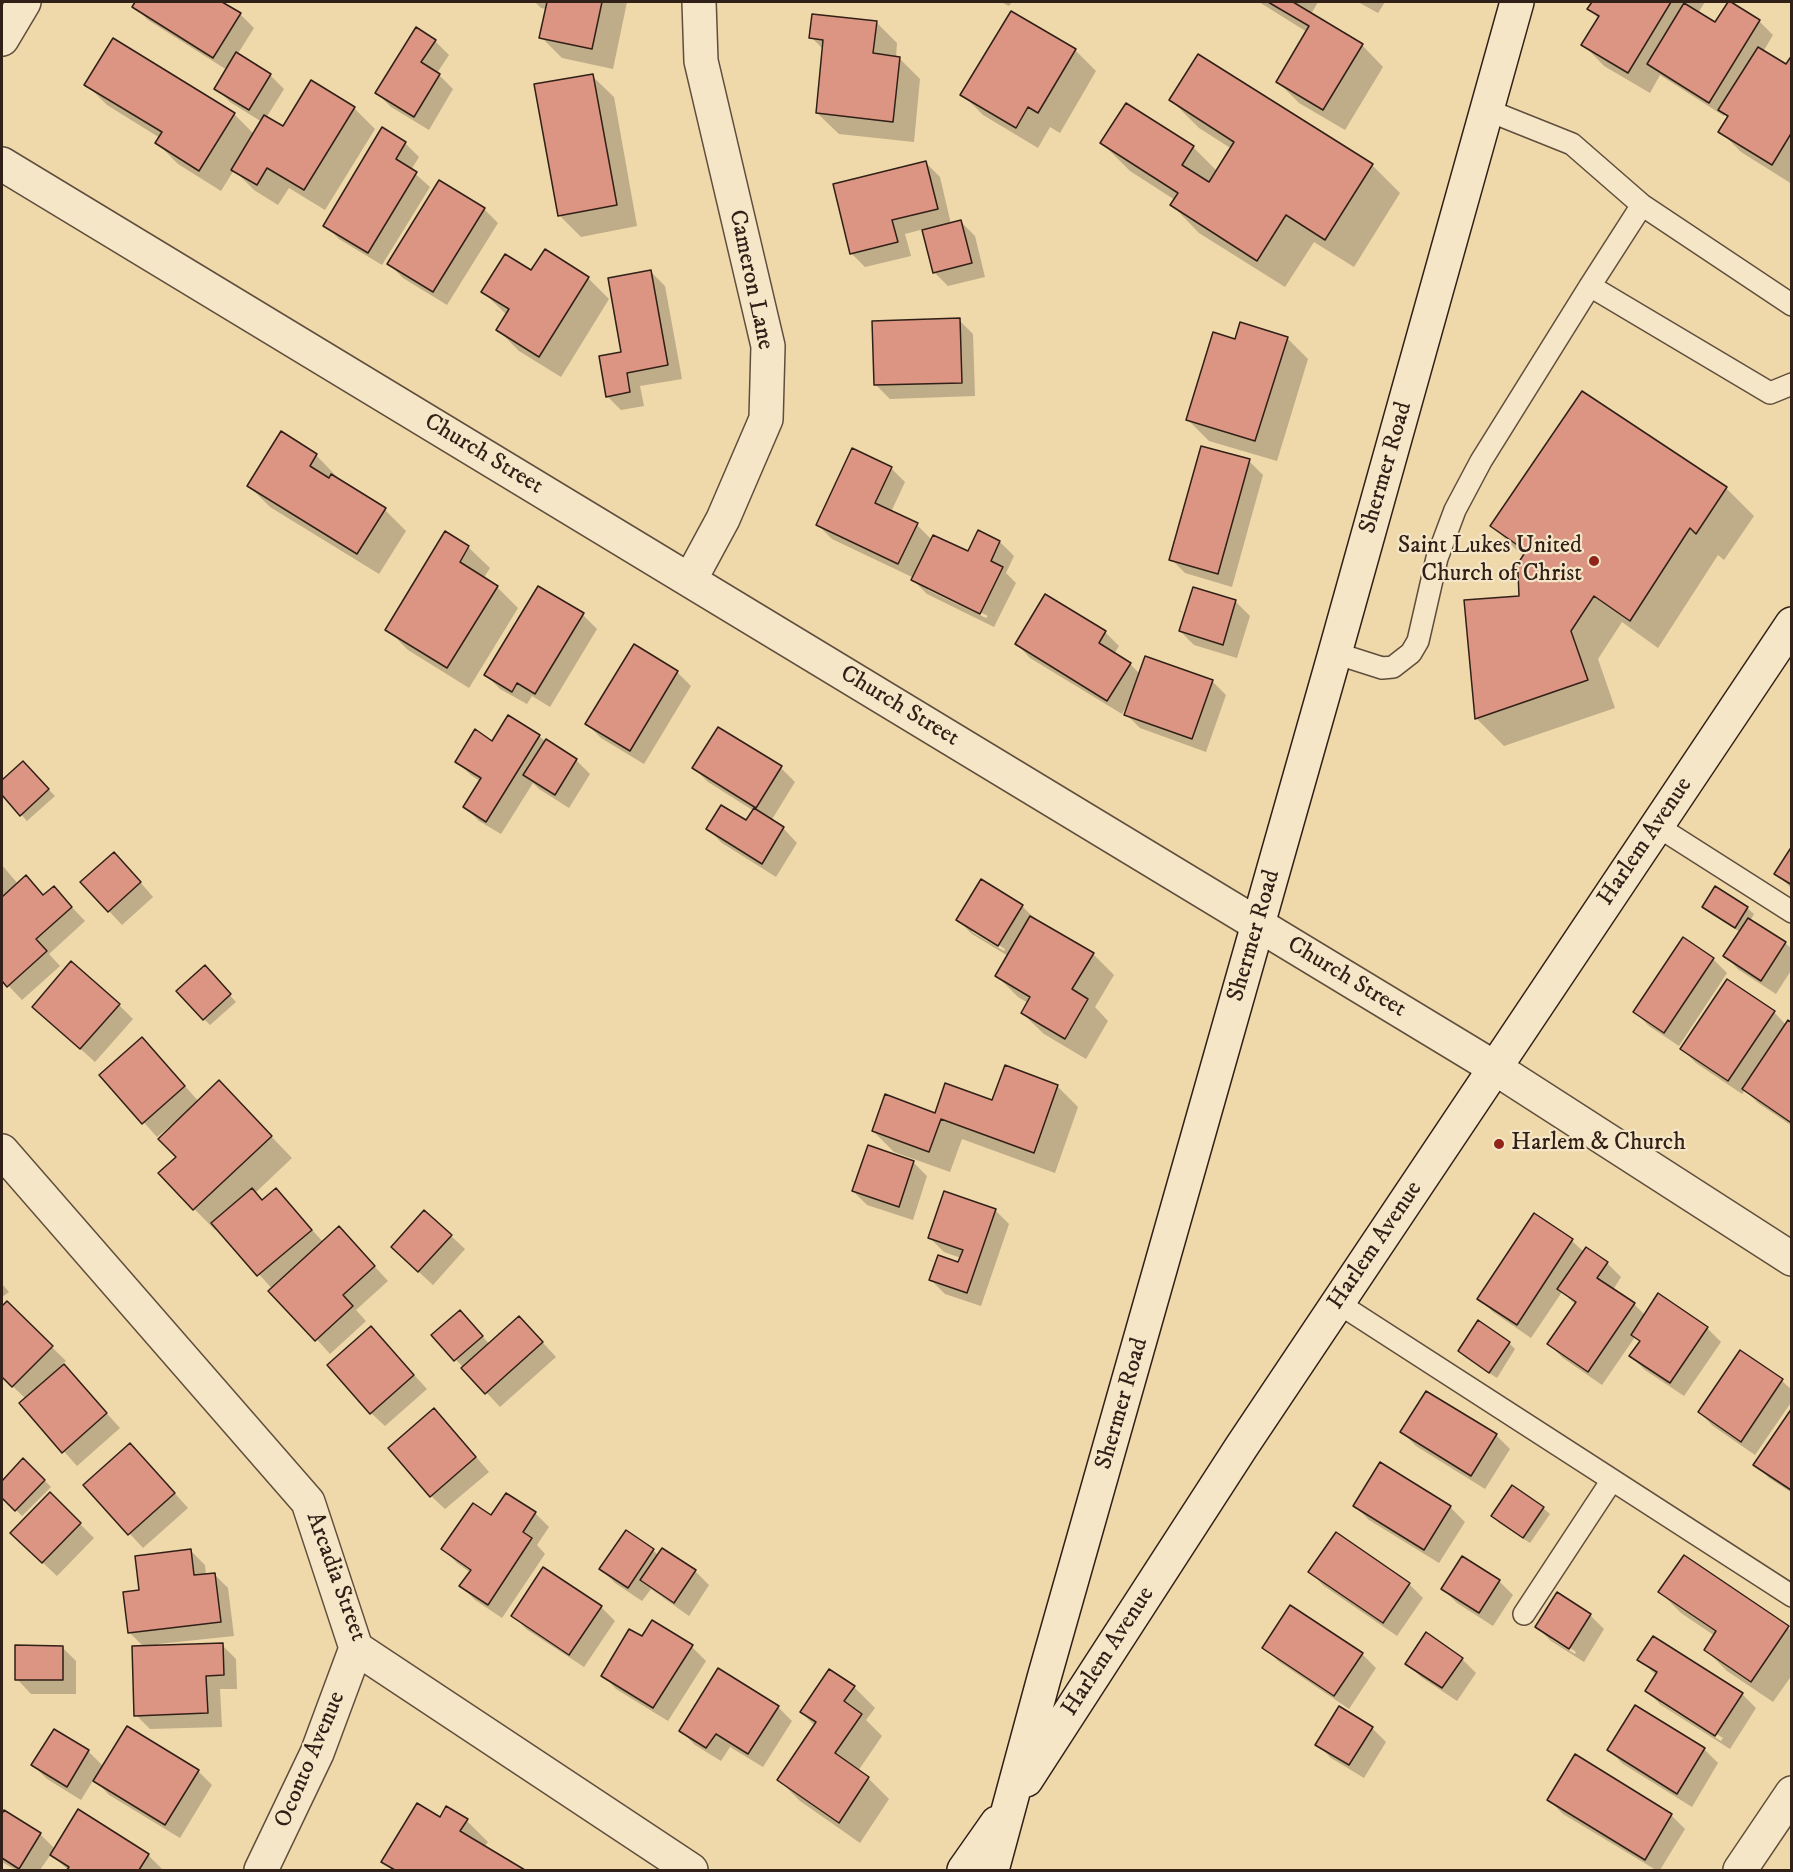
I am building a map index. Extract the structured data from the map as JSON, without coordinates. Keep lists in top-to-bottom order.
{
  "streets": {
    "street": [
      "Cameron Lane",
      "Church Street",
      "Shermer Road",
      "Harlem Avenue",
      "Arcadia Street",
      "Oconto Avenue"
    ]
  },
  "crossings": [
    ["Cameron Lane", "Church Street"],
    ["Church Street", "Shermer Road"],
    ["Church Street", "Harlem Avenue"],
    ["Shermer Road", "Harlem Avenue"],
    ["Arcadia Street", "Oconto Avenue"]
  ],
  "places": ["Saint Lukes United Church of Christ", "Harlem & Church"]
}
